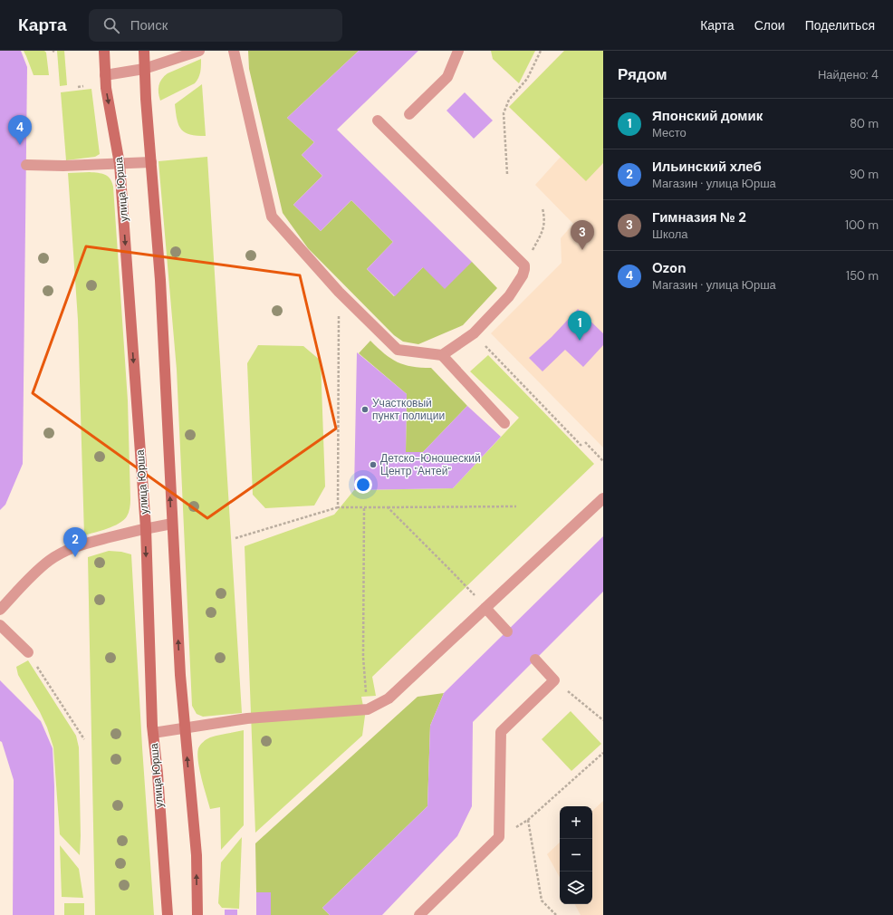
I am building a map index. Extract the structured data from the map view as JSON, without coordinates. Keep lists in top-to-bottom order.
{
  "streets": {
    "street": ["улица Юрша"]
  },
  "places": ["Участковый пункт полиции", "Детско-Юношеский Центр \"Антей\""],
  "page": {
    "header": "Карта",
    "search": "Поиск",
    "nav": ["Карта", "Слои", "Поделиться"],
    "heading": ["Рядом", "Найдено: 4"],
    "list": [
      {
        "mark": "1",
        "name": "Японский домик",
        "note": "Место",
        "value": "80 m"
      },
      {
        "mark": "2",
        "name": "Ильинский хлеб",
        "note": "Магазин · улица Юрша",
        "value": "90 m"
      },
      {
        "mark": "3",
        "name": "Гимназия № 2",
        "note": "Школа",
        "value": "100 m"
      },
      {
        "mark": "4",
        "name": "Ozon",
        "note": "Магазин · улица Юрша",
        "value": "150 m"
      }
    ],
    "pins": [
      "4",
      "3",
      "1",
      "2"
    ],
    "map_buttons": ["+", "−"]
  }
}
